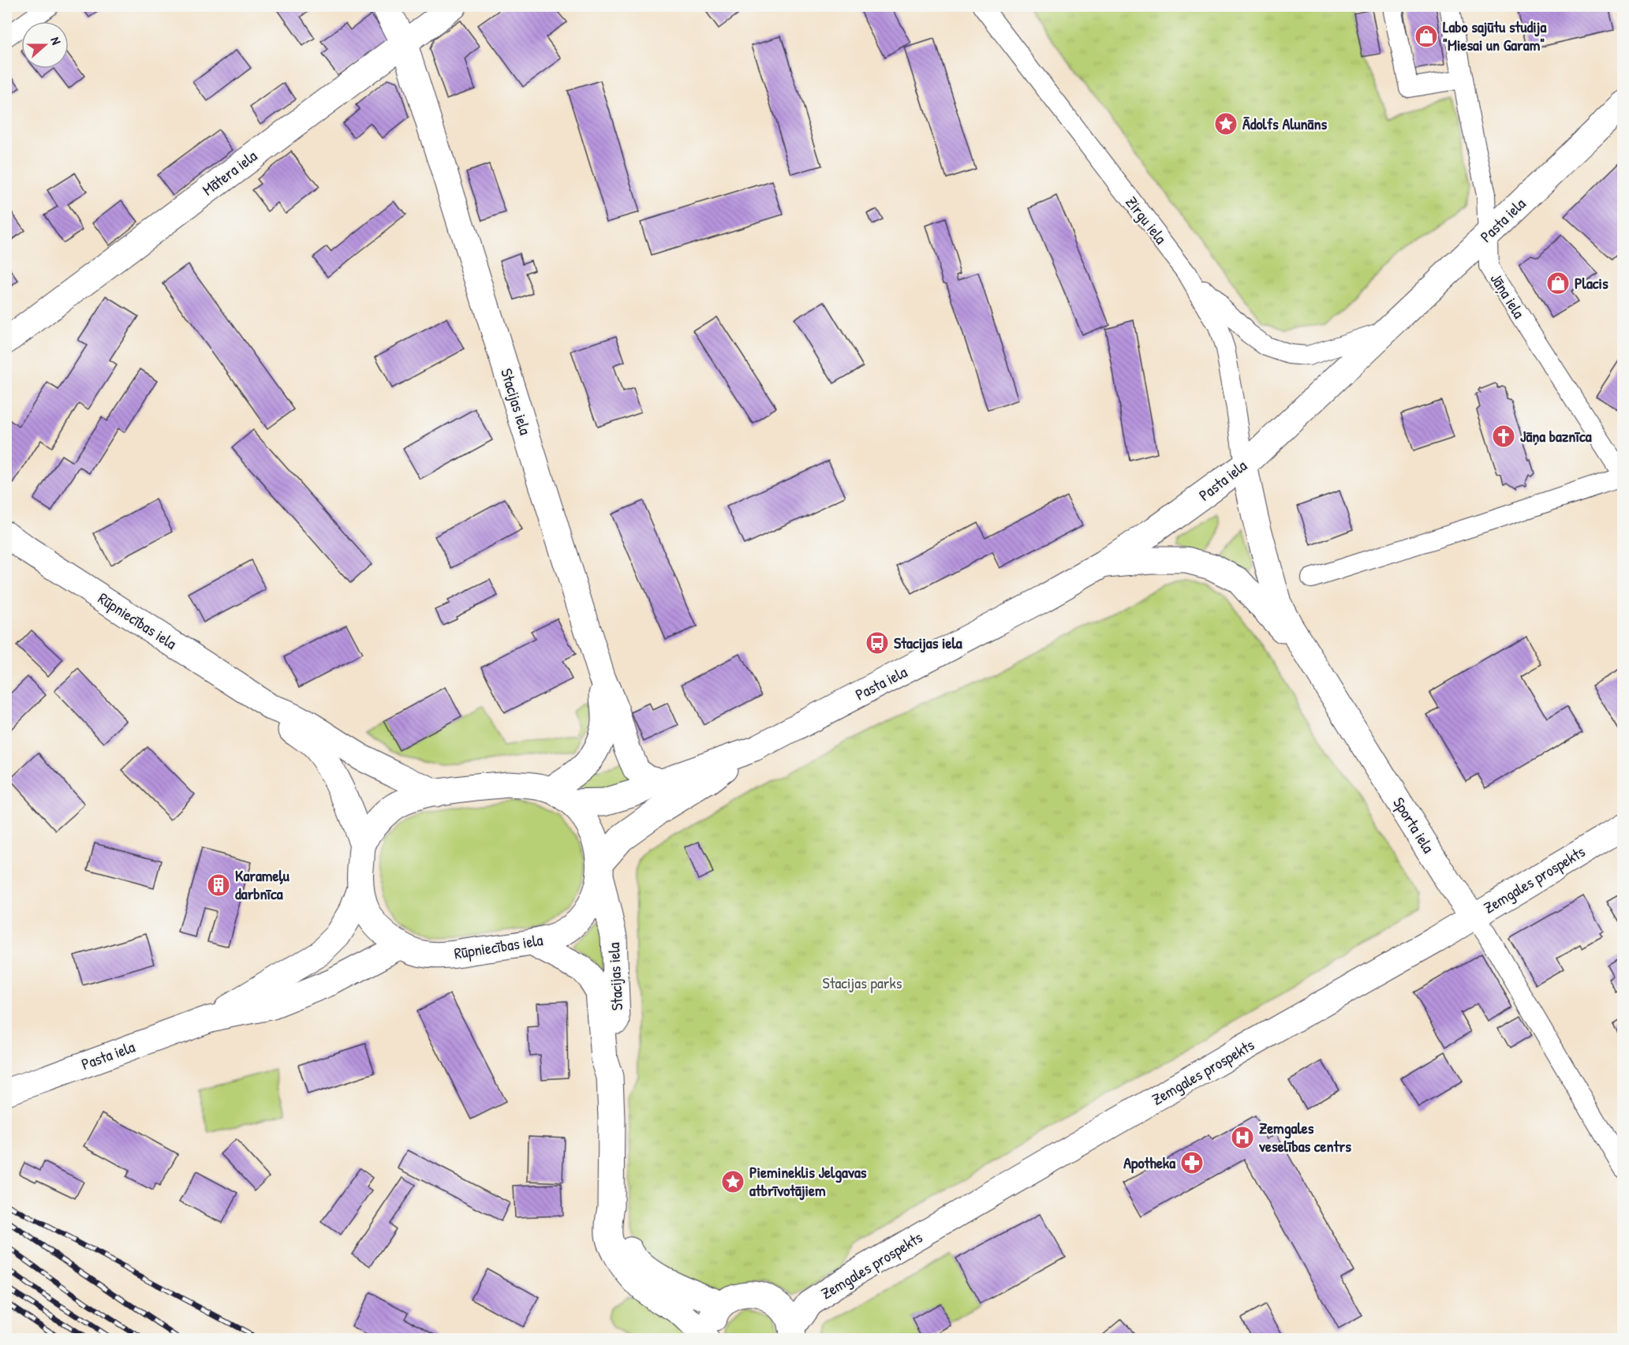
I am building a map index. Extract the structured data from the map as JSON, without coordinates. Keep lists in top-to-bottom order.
{
  "streets": {
    "main road": [
      "Mātera iela",
      "Pasta iela",
      "Stacijas iela",
      "Rūpniecības iela",
      "Sporta iela",
      "Zemgales prospekts"
    ],
    "street": ["Zirgu iela", "Jāņa iela"]
  },
  "crossings": [
    ["Mātera iela", "Stacijas iela"],
    ["Zirgu iela", "Pasta iela"],
    ["Zirgu iela", "Sporta iela"],
    ["Pasta iela", "Jāņa iela"],
    ["Pasta iela", "Stacijas iela"],
    ["Pasta iela", "Rūpniecības iela"],
    ["Pasta iela", "Sporta iela"],
    ["Stacijas iela", "Rūpniecības iela"],
    ["Sporta iela", "Zemgales prospekts"]
  ],
  "parks": ["Stacijas parks"],
  "places": {
    "shop": ["Labo sajūtu studija \"Miesai un Garam\"", "Placis"],
    "place": ["Ādolfs Alunāns", "Piemineklis Jelgavas atbrīvotājiem"],
    "church": ["Jāņa baznīca"],
    "bus stop": ["Stacijas iela"],
    "building": ["Karameļu darbnīca"],
    "hospital": ["Zemgales veselības centrs"],
    "pharmacy": ["Apotheka"]
  },
  "north": "right"
}
